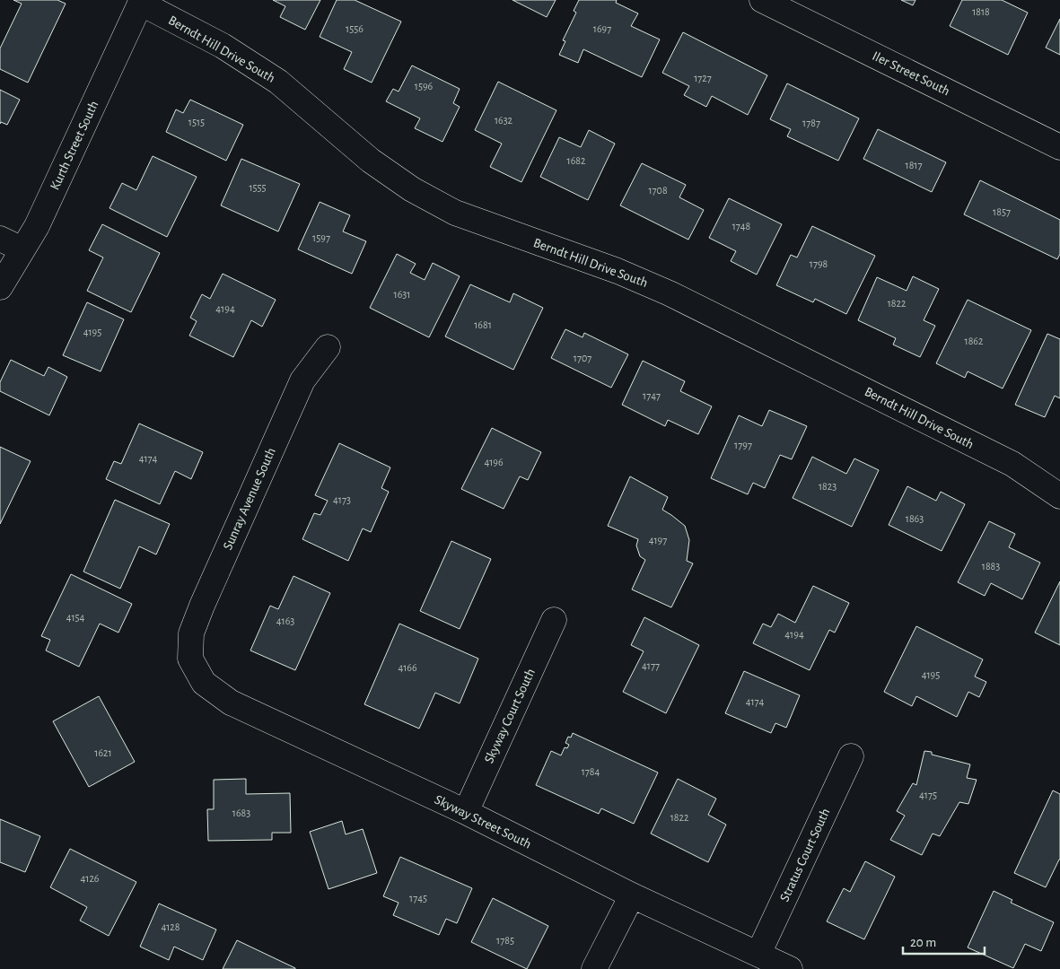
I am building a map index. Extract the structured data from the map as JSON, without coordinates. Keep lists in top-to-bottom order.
{
  "streets": {
    "street": [
      "Berndt Hill Drive South",
      "Iler Street South",
      "Kurth Street South",
      "Sunray Avenue South",
      "Skyway Court South",
      "Skyway Street South",
      "Stratus Court South"
    ]
  },
  "crossings": [
    ["Berndt Hill Drive South", "Kurth Street South"],
    ["Sunray Avenue South", "Skyway Street South"],
    ["Skyway Court South", "Skyway Street South"],
    ["Skyway Street South", "Stratus Court South"]
  ],
  "house_numbers": [
    "1818",
    "1556",
    "1697",
    "1727",
    "1596",
    "1632",
    "1515",
    "1787",
    "1682",
    "1817",
    "1555",
    "1708",
    "1857",
    "1748",
    "1597",
    "1798",
    "1631",
    "1822",
    "4194",
    "1681",
    "4195",
    "1862",
    "1707",
    "1747",
    "1797",
    "4174",
    "4196",
    "1823",
    "4173",
    "1863",
    "4197",
    "1883",
    "4154",
    "4163",
    "4194",
    "4177",
    "4166",
    "4195",
    "4174",
    "1621",
    "1784",
    "4175",
    "1683",
    "1822",
    "4126",
    "1745",
    "4128",
    "1785"
  ],
  "scale_bar": "20 m"
}
